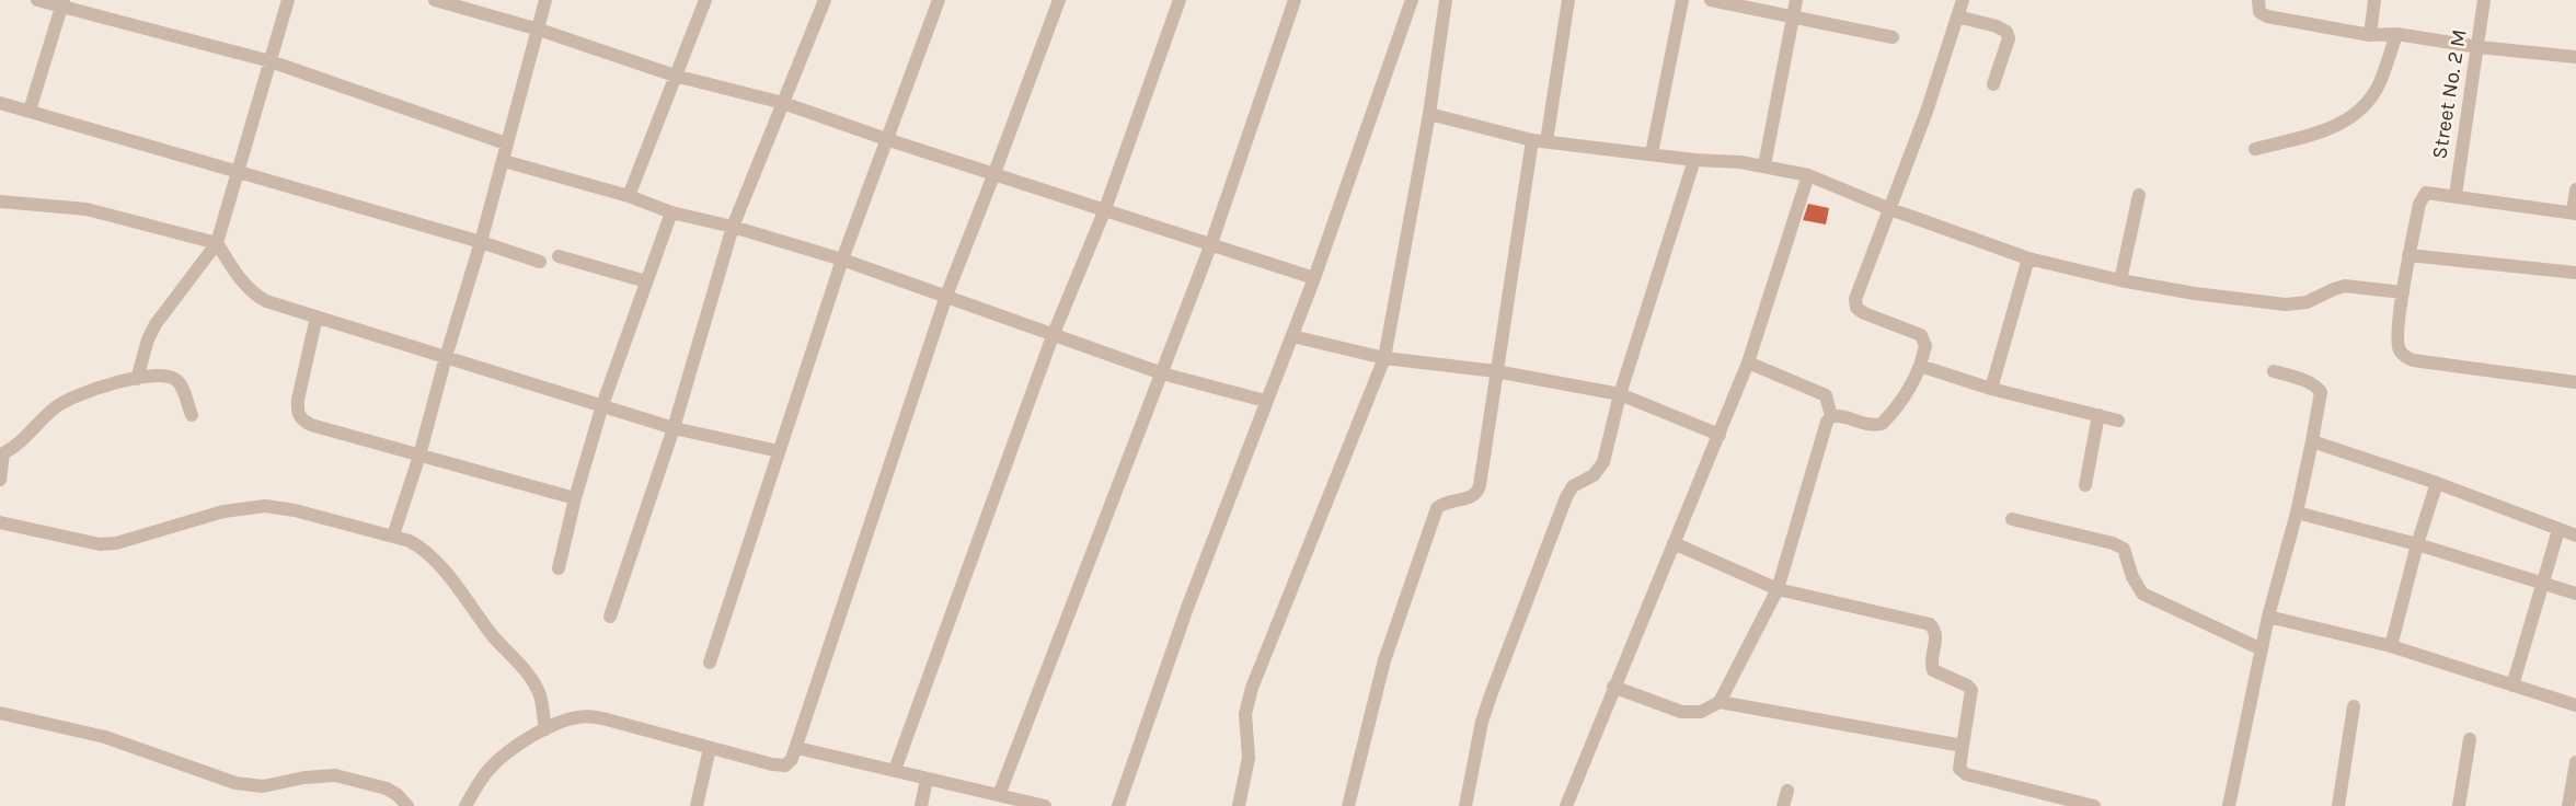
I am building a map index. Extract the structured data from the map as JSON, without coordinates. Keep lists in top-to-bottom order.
{
  "streets": {
    "street": ["Street No. 2 M"]
  }
}
